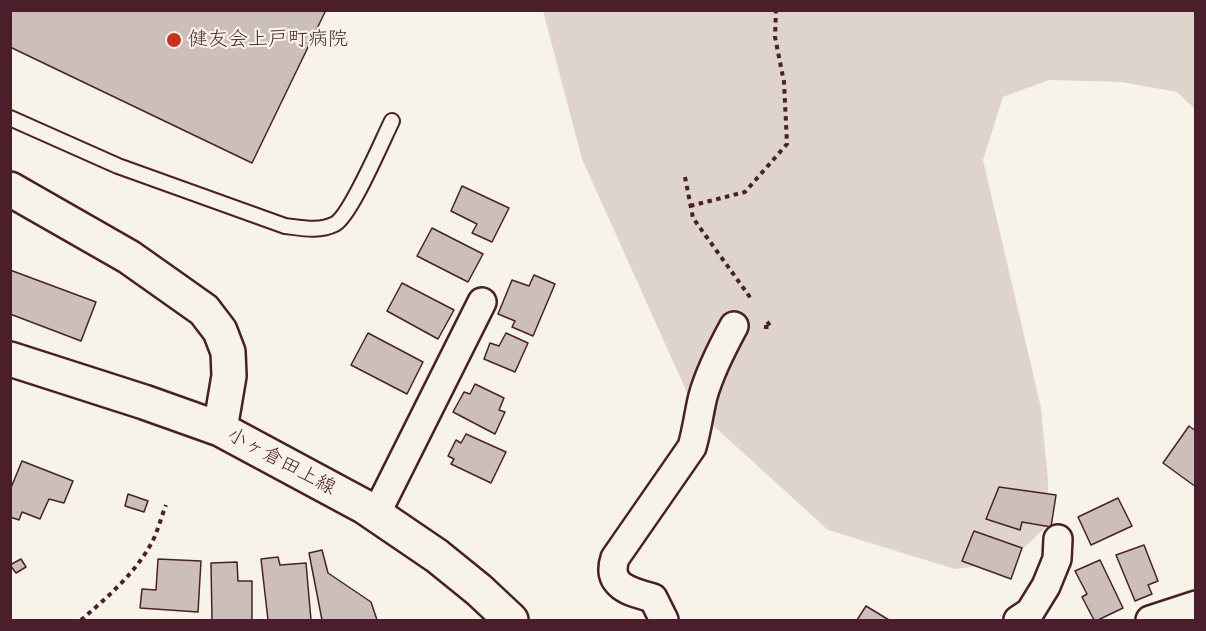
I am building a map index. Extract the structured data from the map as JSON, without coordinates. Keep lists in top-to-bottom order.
{
  "streets": {
    "main road": ["小ヶ倉田上線"]
  },
  "places": ["健友会上戸町病院"]
}
